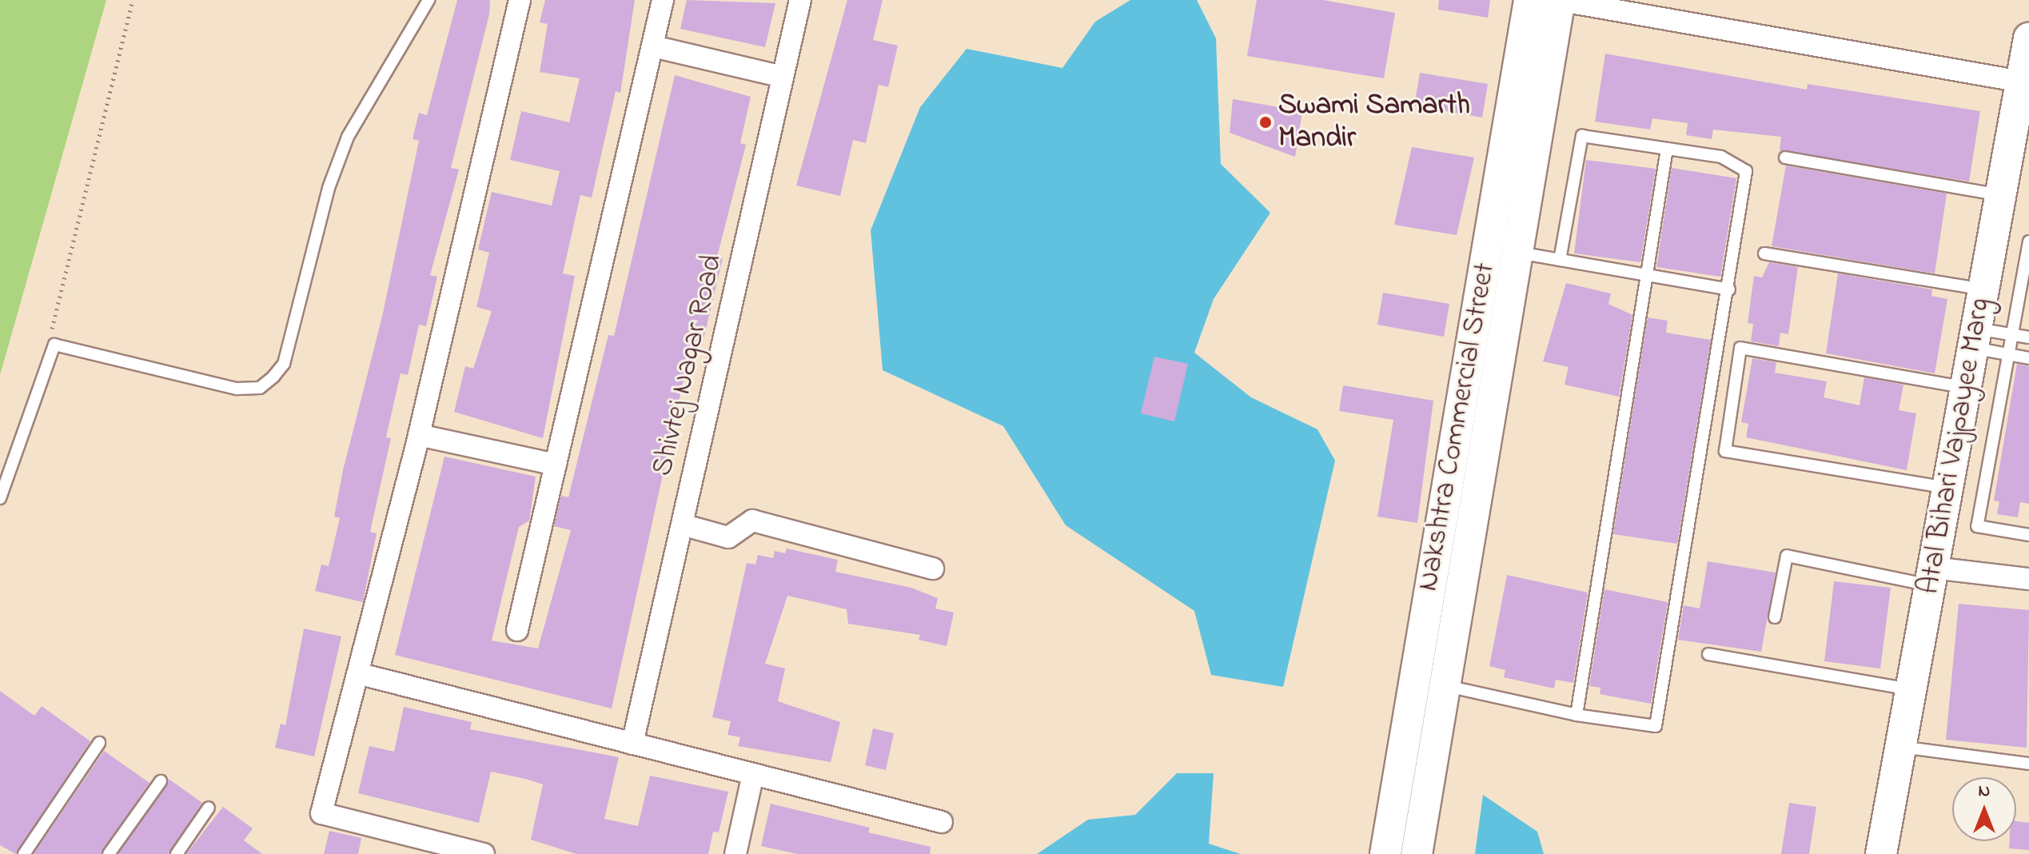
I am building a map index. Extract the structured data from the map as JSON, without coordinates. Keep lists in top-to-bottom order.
{
  "streets": {
    "street": ["Shivtej Nagar Road", "Nakshtra Commercial Street", "Atal Bihari Vajpayee Marg"]
  },
  "places": ["Swami Samarth Mandir"],
  "north": "top"
}
